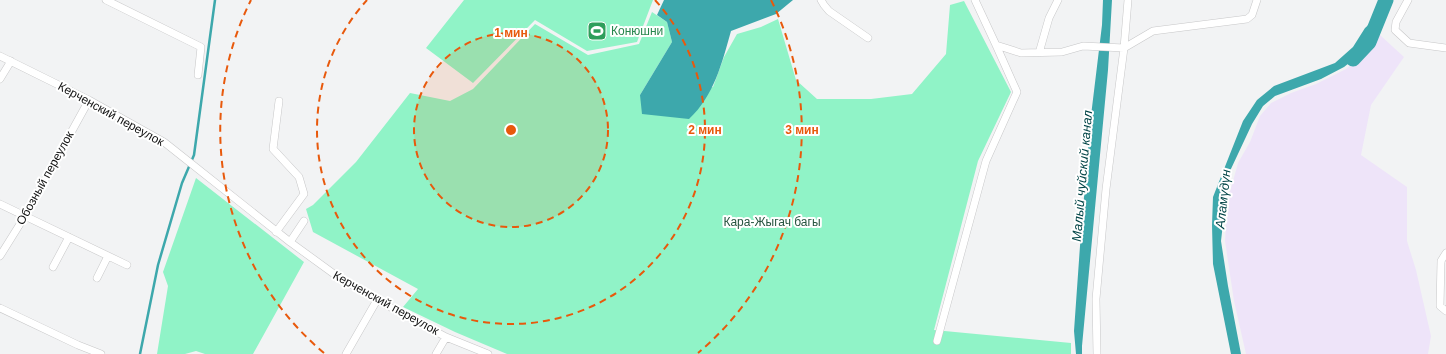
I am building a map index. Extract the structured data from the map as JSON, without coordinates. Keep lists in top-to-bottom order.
{
  "streets": {
    "street": ["Керченский переулок", "Обозный переулок"]
  },
  "crossings": [
    ["Керченский переулок", "Обозный переулок"]
  ],
  "water": ["Малый чуйский канал", "Аламүдүн"],
  "parks": ["Кара-Жыгач багы"],
  "places": {
    "sports": ["Конюшни"]
  },
  "rings": ["1 мин", "2 мин", "3 мин"]
}
